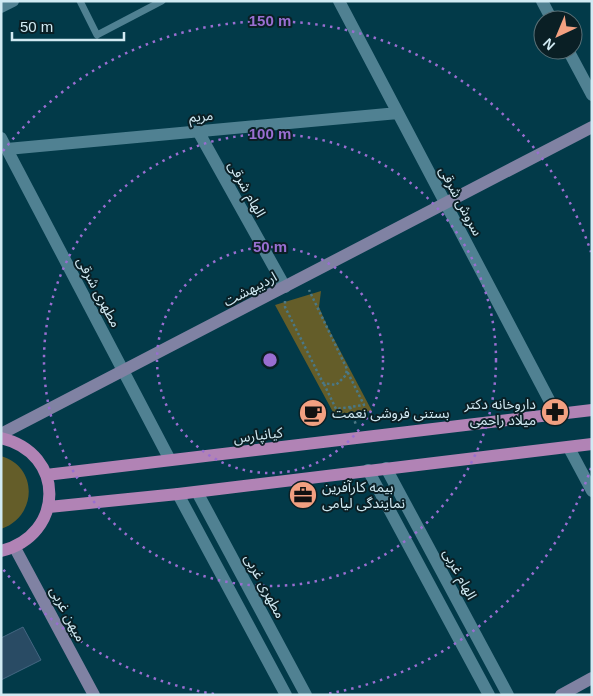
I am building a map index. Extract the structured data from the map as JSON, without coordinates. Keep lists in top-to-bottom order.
{
  "streets": {
    "main road": ["کیانپارس"],
    "street": [
      "مریم",
      "الهام شرقی",
      "سروش شرقی",
      "اردیبهشت",
      "مطهری شرقی",
      "الهام غربی",
      "مطهری غربی",
      "میهن غربی"
    ]
  },
  "crossings": [
    ["مریم", "الهام شرقی"],
    ["مریم", "سروش شرقی"],
    ["مریم", "مطهری شرقی"],
    ["الهام شرقی", "اردیبهشت"],
    ["سروش شرقی", "اردیبهشت"],
    ["سروش شرقی", "کیانپارس"],
    ["اردیبهشت", "مطهری شرقی"],
    ["مطهری شرقی", "کیانپارس"]
  ],
  "places": {
    "pharmacy": ["داروخانه دکتر میلاد راحمی"],
    "cafe": ["بستنی فروشی نعمت"],
    "office": ["بیمه کارآفرین نمایندگی لیامی"]
  },
  "scale_bar": "50 m",
  "north": "bottom left",
  "rings": ["150 m", "100 m", "50 m"]
}
